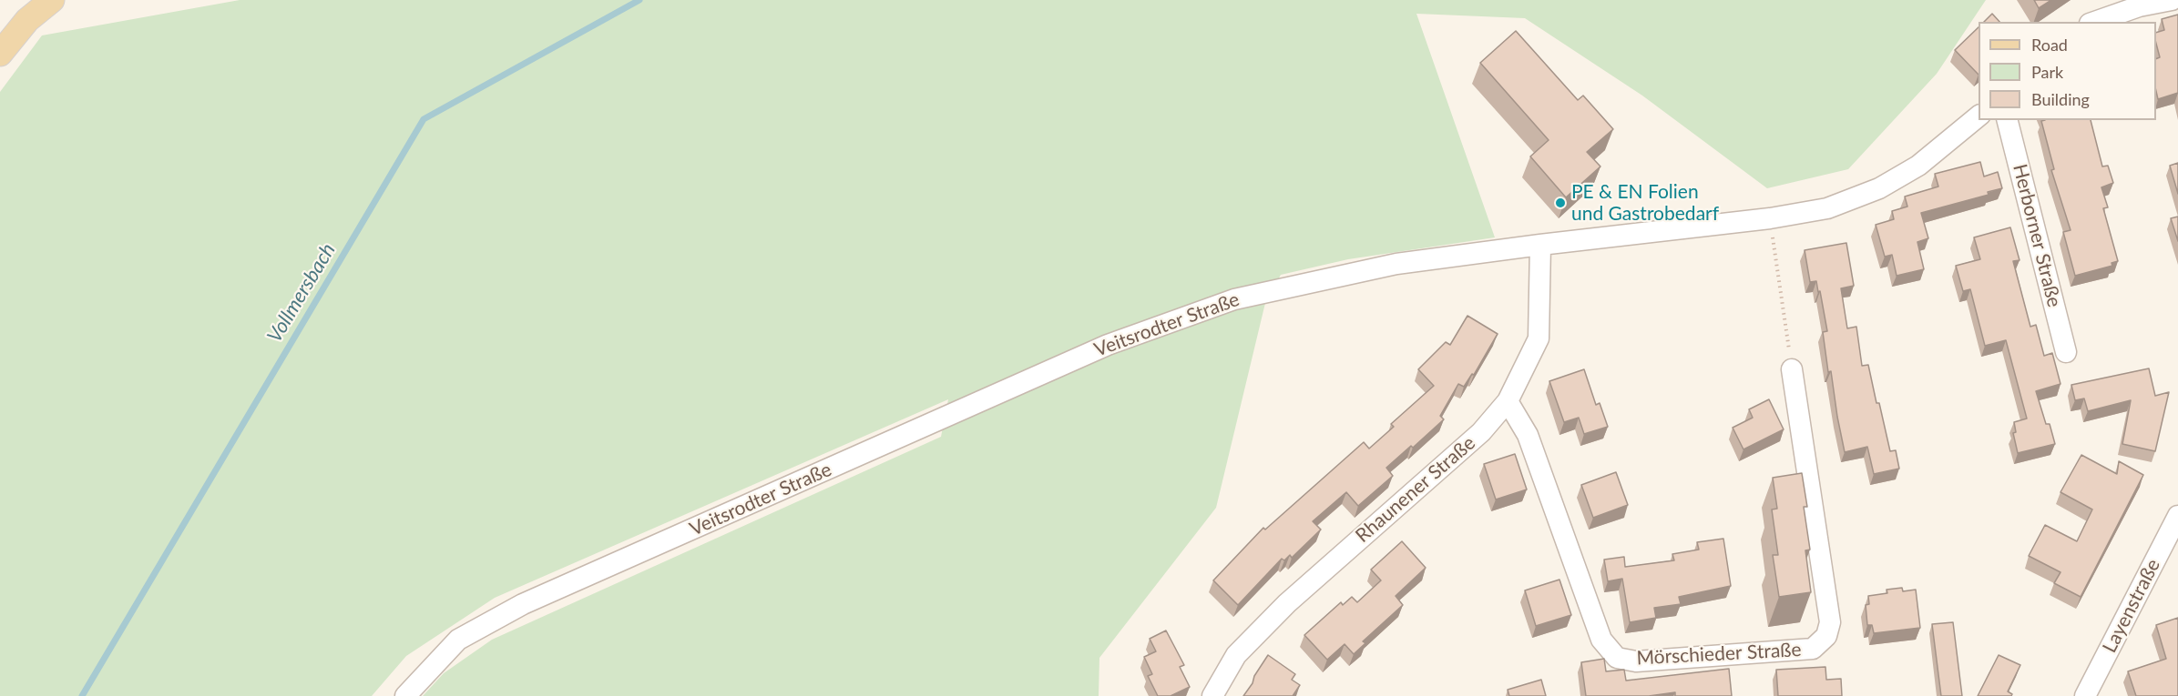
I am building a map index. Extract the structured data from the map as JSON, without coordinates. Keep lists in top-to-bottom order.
{
  "streets": {
    "street": [
      "Herborner Straße",
      "Veitsrodter Straße",
      "Rhaunener Straße",
      "Layenstraße",
      "Mörschieder Straße"
    ]
  },
  "crossings": [
    ["Veitsrodter Straße", "Rhaunener Straße"],
    ["Rhaunener Straße", "Mörschieder Straße"]
  ],
  "water": ["Vollmersbach"],
  "places": ["PE & EN Folien und Gastrobedarf"],
  "legend": ["Road", "Park", "Building"]
}
